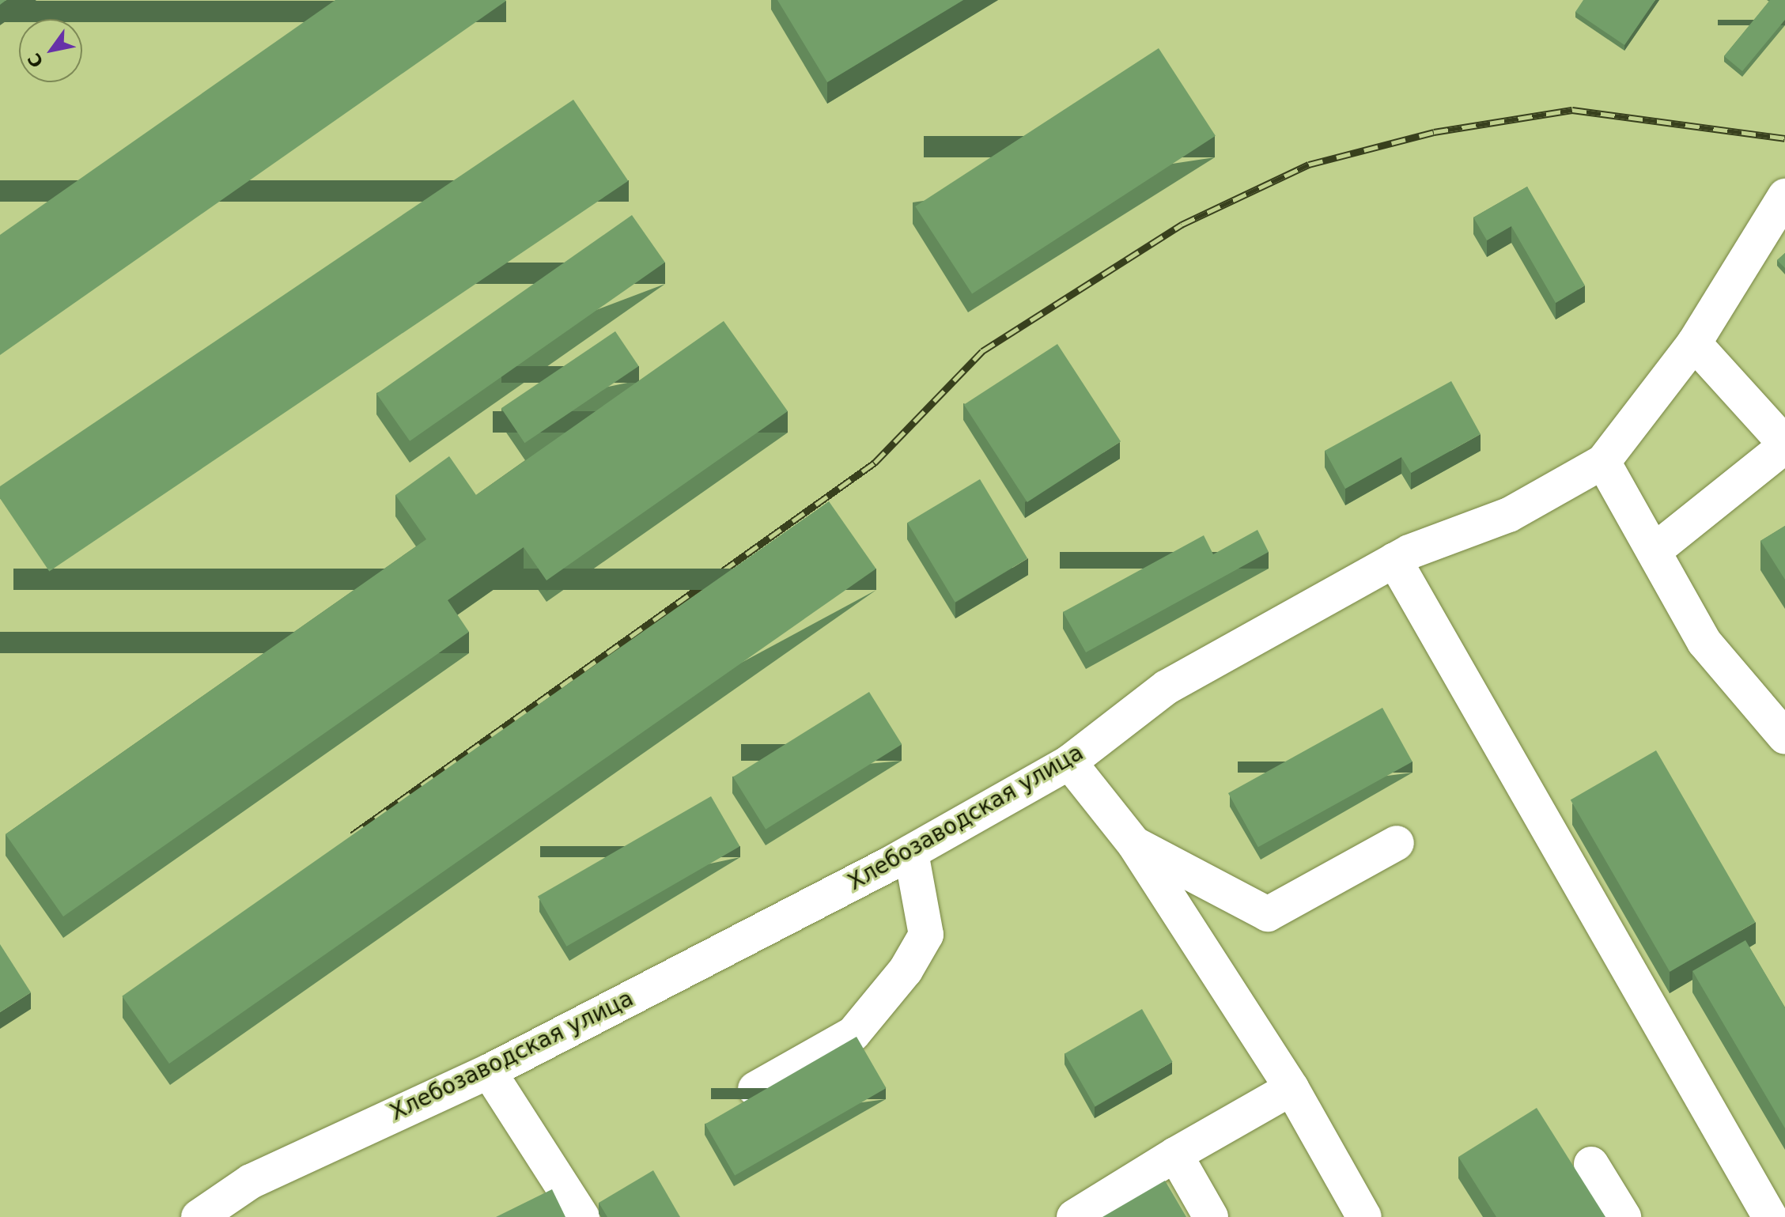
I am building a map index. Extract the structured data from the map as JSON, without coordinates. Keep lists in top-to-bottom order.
{
  "streets": {
    "street": ["Хлебозаводская улица"]
  },
  "north": "bottom left"
}
